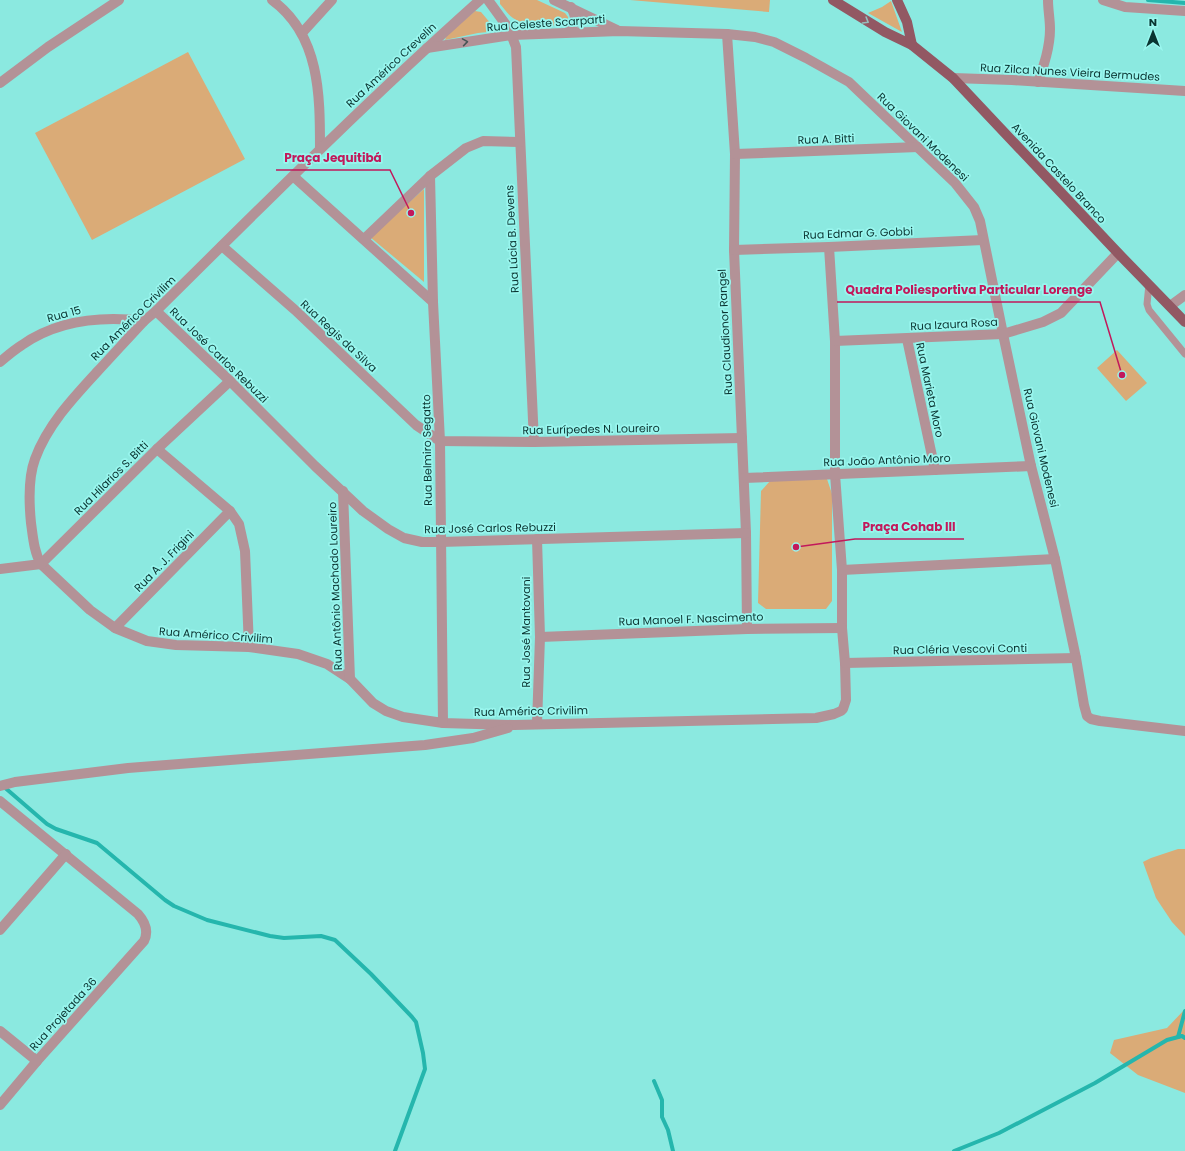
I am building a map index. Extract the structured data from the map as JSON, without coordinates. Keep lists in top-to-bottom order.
{
  "streets": {
    "main road": ["Avenida Castelo Branco"],
    "street": [
      "Rua Celeste Scarparti",
      "Rua Américo Crevelin",
      "Rua Zilca Nunes Vieira Bermudes",
      "Rua Giovani Modenesi",
      "Rua A. Bitti",
      "Rua Edmar G. Gobbi",
      "Rua Lúcia B. Devens",
      "Rua 15",
      "Rua Américo Crivilim",
      "Rua Izaura Rosa",
      "Rua Claudionor Rangel",
      "Rua Regis da Silva",
      "Rua José Carlos Rebuzzi",
      "Rua Marieta Moro",
      "Rua Eurípedes N. Loureiro",
      "Rua Belmiro Segatto",
      "Rua João Antônio Moro",
      "Rua Hilarios S. Bitti",
      "Rua A. J. Frigini",
      "Rua Antônio Machado Loureiro",
      "Rua Manoel F. Nascimento",
      "Rua José Mantovani",
      "Rua Cléria Vescovi Conti",
      "Rua Projetada 36"
    ]
  },
  "crossings": [
    ["Rua Celeste Scarparti", "Rua Américo Crevelin"],
    ["Rua Celeste Scarparti", "Rua Giovani Modenesi"],
    ["Rua Celeste Scarparti", "Rua Lúcia B. Devens"],
    ["Rua Américo Crevelin", "Rua Américo Crivilim"],
    ["Rua Zilca Nunes Vieira Bermudes", "Avenida Castelo Branco"],
    ["Rua Giovani Modenesi", "Rua A. Bitti"],
    ["Rua Giovani Modenesi", "Rua Edmar G. Gobbi"],
    ["Rua Giovani Modenesi", "Rua Izaura Rosa"],
    ["Rua Giovani Modenesi", "Rua Claudionor Rangel"],
    ["Rua Giovani Modenesi", "Rua João Antônio Moro"],
    ["Rua Giovani Modenesi", "Rua Cléria Vescovi Conti"],
    ["Rua A. Bitti", "Rua Claudionor Rangel"],
    ["Avenida Castelo Branco", "Rua Izaura Rosa"],
    ["Rua Edmar G. Gobbi", "Rua Claudionor Rangel"],
    ["Rua Lúcia B. Devens", "Rua Eurípedes N. Loureiro"],
    ["Rua 15", "Rua Américo Crivilim"],
    ["Rua Américo Crivilim", "Rua Regis da Silva"],
    ["Rua Américo Crivilim", "Rua José Carlos Rebuzzi"],
    ["Rua Américo Crivilim", "Rua Belmiro Segatto"],
    ["Rua Américo Crivilim", "Rua Hilarios S. Bitti"],
    ["Rua Américo Crivilim", "Rua A. J. Frigini"],
    ["Rua Américo Crivilim", "Rua Antônio Machado Loureiro"],
    ["Rua Américo Crivilim", "Rua José Mantovani"],
    ["Rua Américo Crivilim", "Rua Cléria Vescovi Conti"],
    ["Rua Izaura Rosa", "Rua Marieta Moro"],
    ["Rua Claudionor Rangel", "Rua José Carlos Rebuzzi"],
    ["Rua Claudionor Rangel", "Rua Eurípedes N. Loureiro"],
    ["Rua Claudionor Rangel", "Rua João Antônio Moro"],
    ["Rua Claudionor Rangel", "Rua Manoel F. Nascimento"],
    ["Rua Regis da Silva", "Rua Eurípedes N. Loureiro"],
    ["Rua Regis da Silva", "Rua Belmiro Segatto"],
    ["Rua José Carlos Rebuzzi", "Rua Belmiro Segatto"],
    ["Rua José Carlos Rebuzzi", "Rua Hilarios S. Bitti"],
    ["Rua José Carlos Rebuzzi", "Rua Antônio Machado Loureiro"],
    ["Rua José Carlos Rebuzzi", "Rua José Mantovani"],
    ["Rua Marieta Moro", "Rua João Antônio Moro"],
    ["Rua Eurípedes N. Loureiro", "Rua Belmiro Segatto"],
    ["Rua Manoel F. Nascimento", "Rua José Mantovani"]
  ],
  "one_way": ["Rua Celeste Scarparti"],
  "places": ["Praça Jequitibá", "Quadra Poliesportiva Particular Lorenge", "Praça Cohab III"],
  "north": "top"
}
